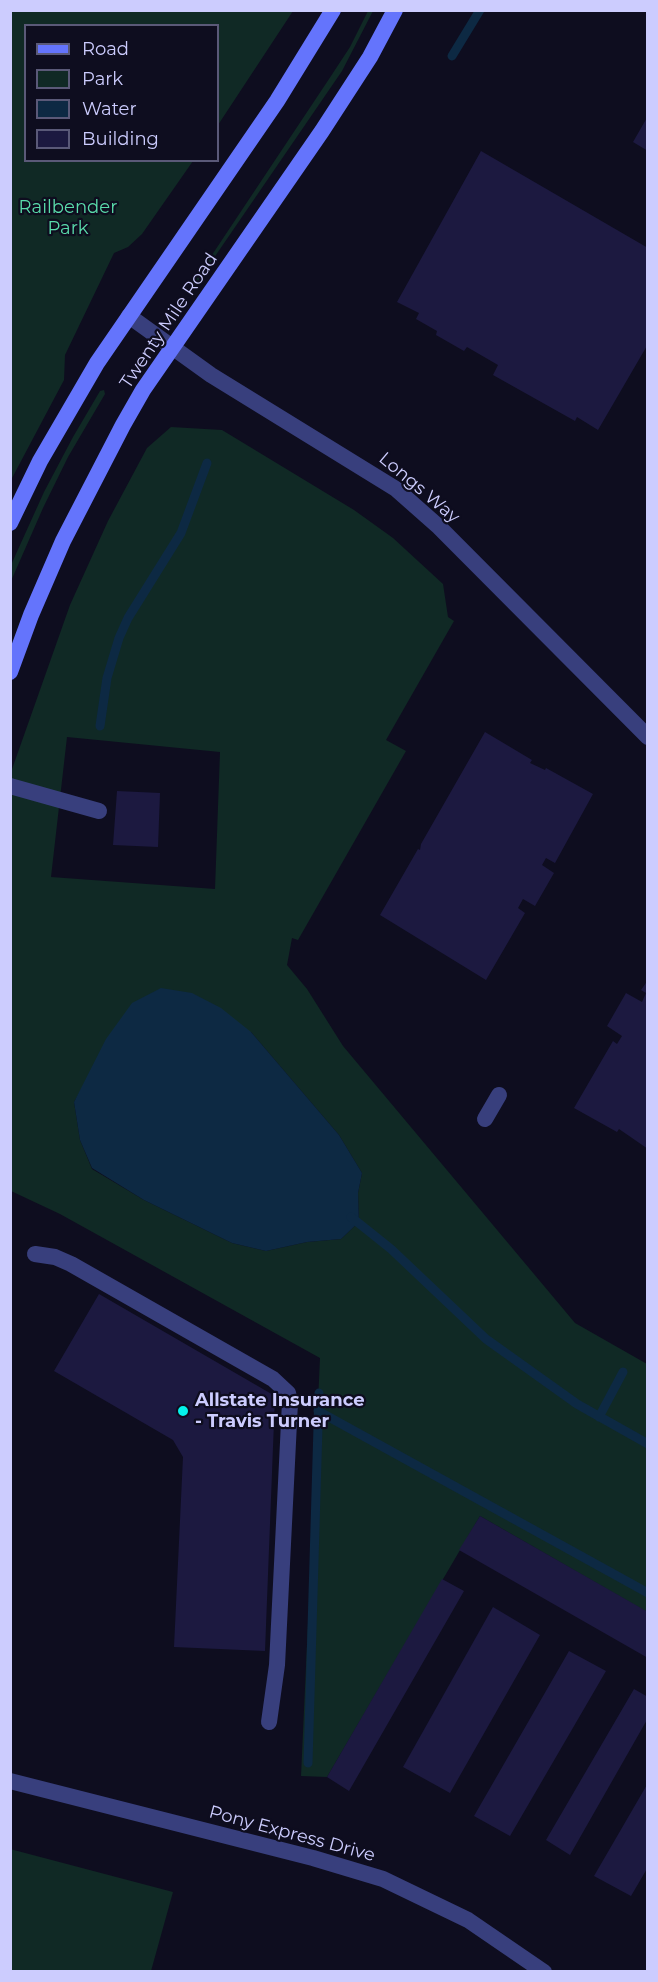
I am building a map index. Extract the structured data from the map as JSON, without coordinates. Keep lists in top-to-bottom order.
{
  "streets": {
    "main road": ["Twenty Mile Road"],
    "street": ["Longs Way", "Pony Express Drive"]
  },
  "crossings": [
    ["Twenty Mile Road", "Longs Way"]
  ],
  "parks": ["Railbender Park"],
  "places": ["Allstate Insurance - Travis Turner"],
  "legend": [
    "Road",
    "Park",
    "Water",
    "Building"
  ]
}
